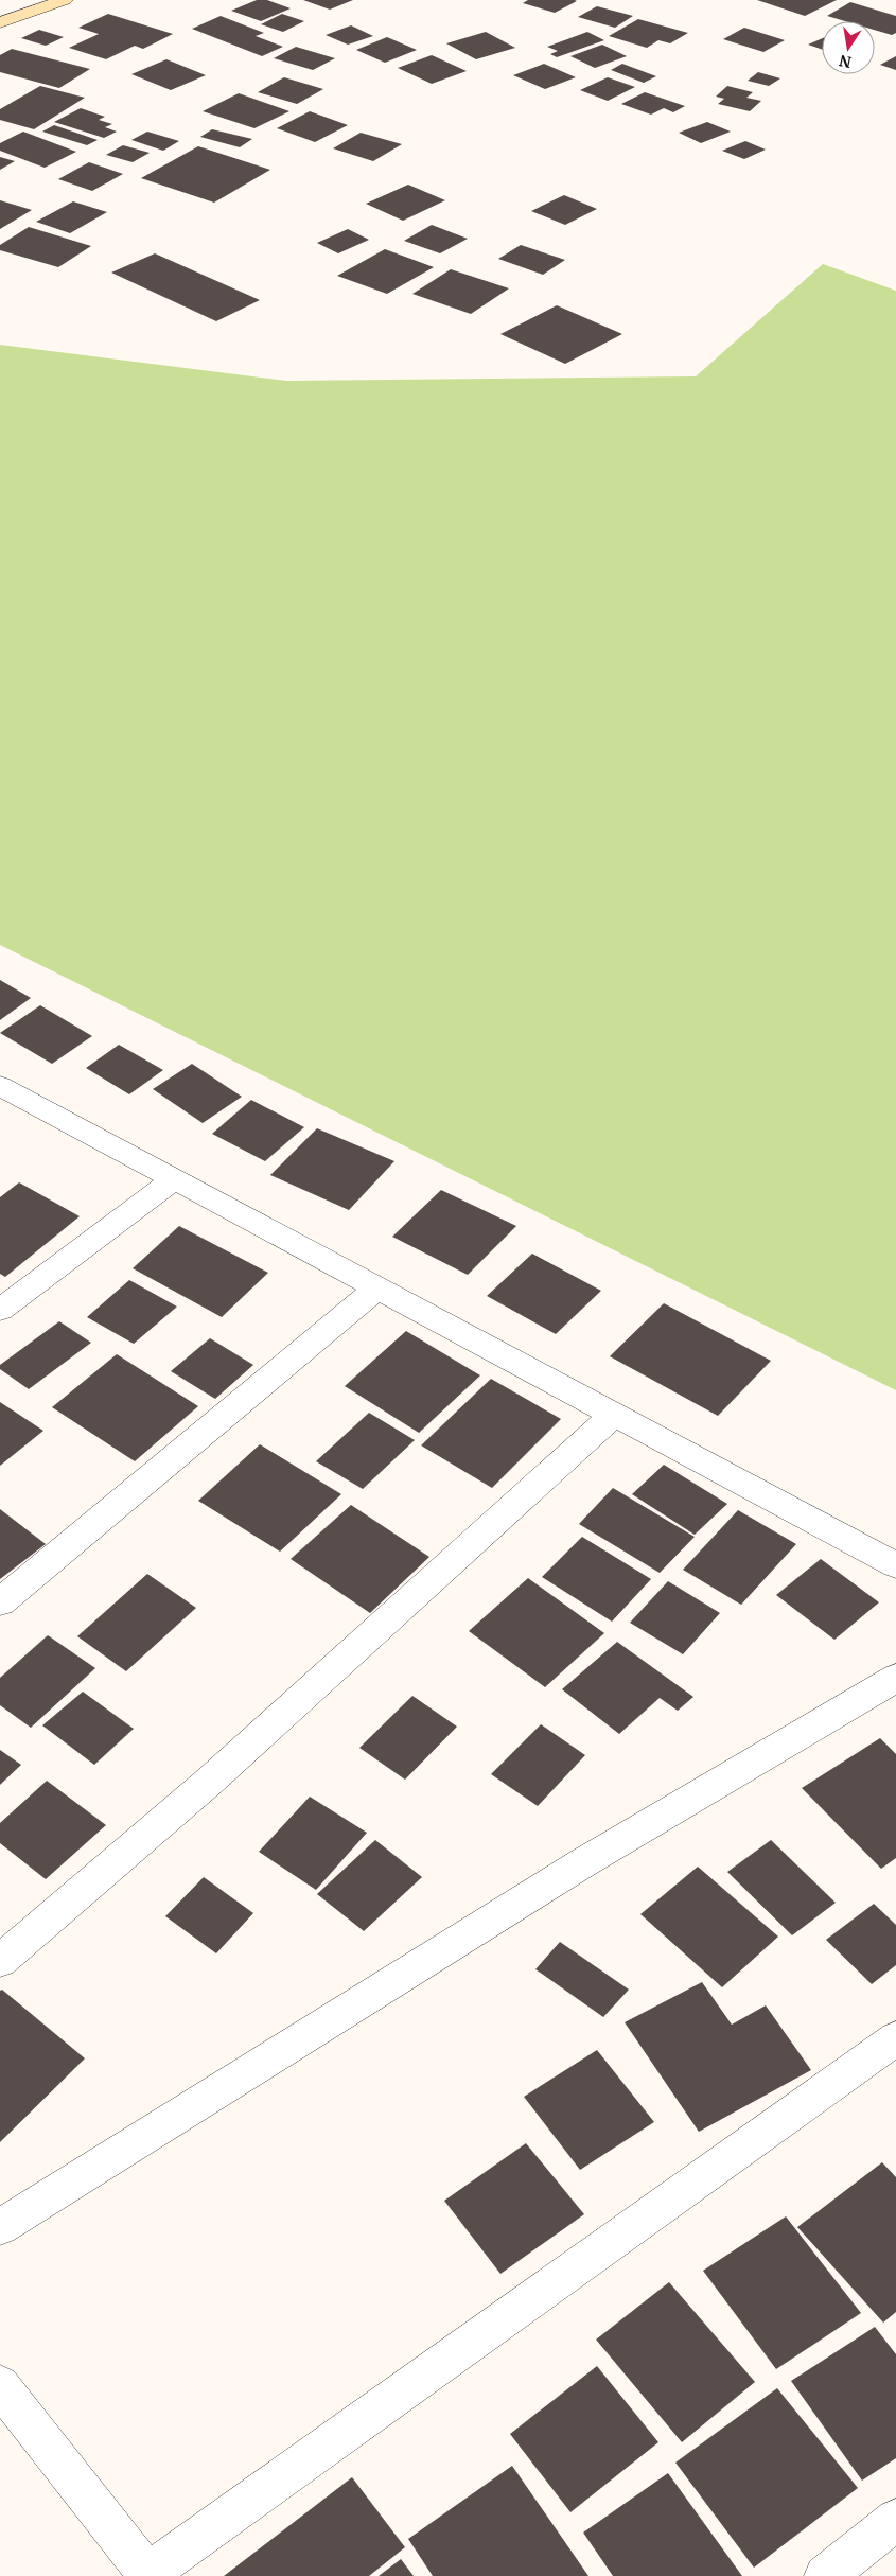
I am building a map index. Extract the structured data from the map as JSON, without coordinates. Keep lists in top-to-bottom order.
{
  "north": "bottom"
}
